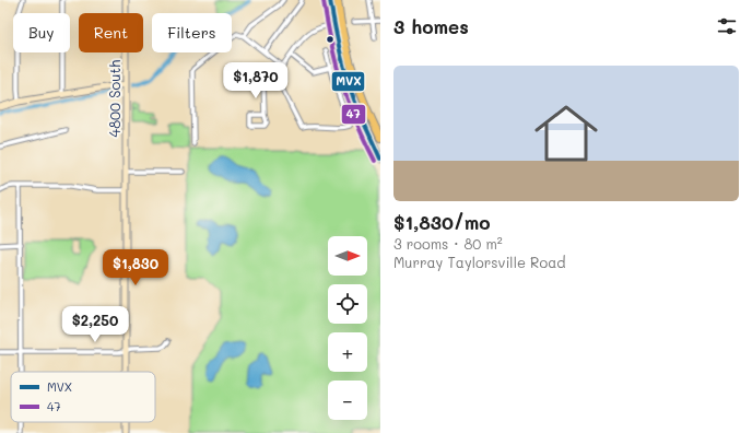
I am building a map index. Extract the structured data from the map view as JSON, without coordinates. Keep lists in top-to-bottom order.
{
  "streets": {
    "street": ["4800 South"]
  },
  "lines": ["transit line MVX", "transit line 47"],
  "legend": ["MVX", "47"],
  "north": "right",
  "page": {
    "heading": "3 homes",
    "chip": ["Buy", "Rent", "Filters"],
    "list": [
      {
        "name": "$1,830/mo",
        "note": "3 rooms · 80 m² · Murray Taylorsville Road"
      }
    ],
    "price": ["$1,870", "$1,830", "$2,250"],
    "map_buttons": ["+", "−"]
  }
}
